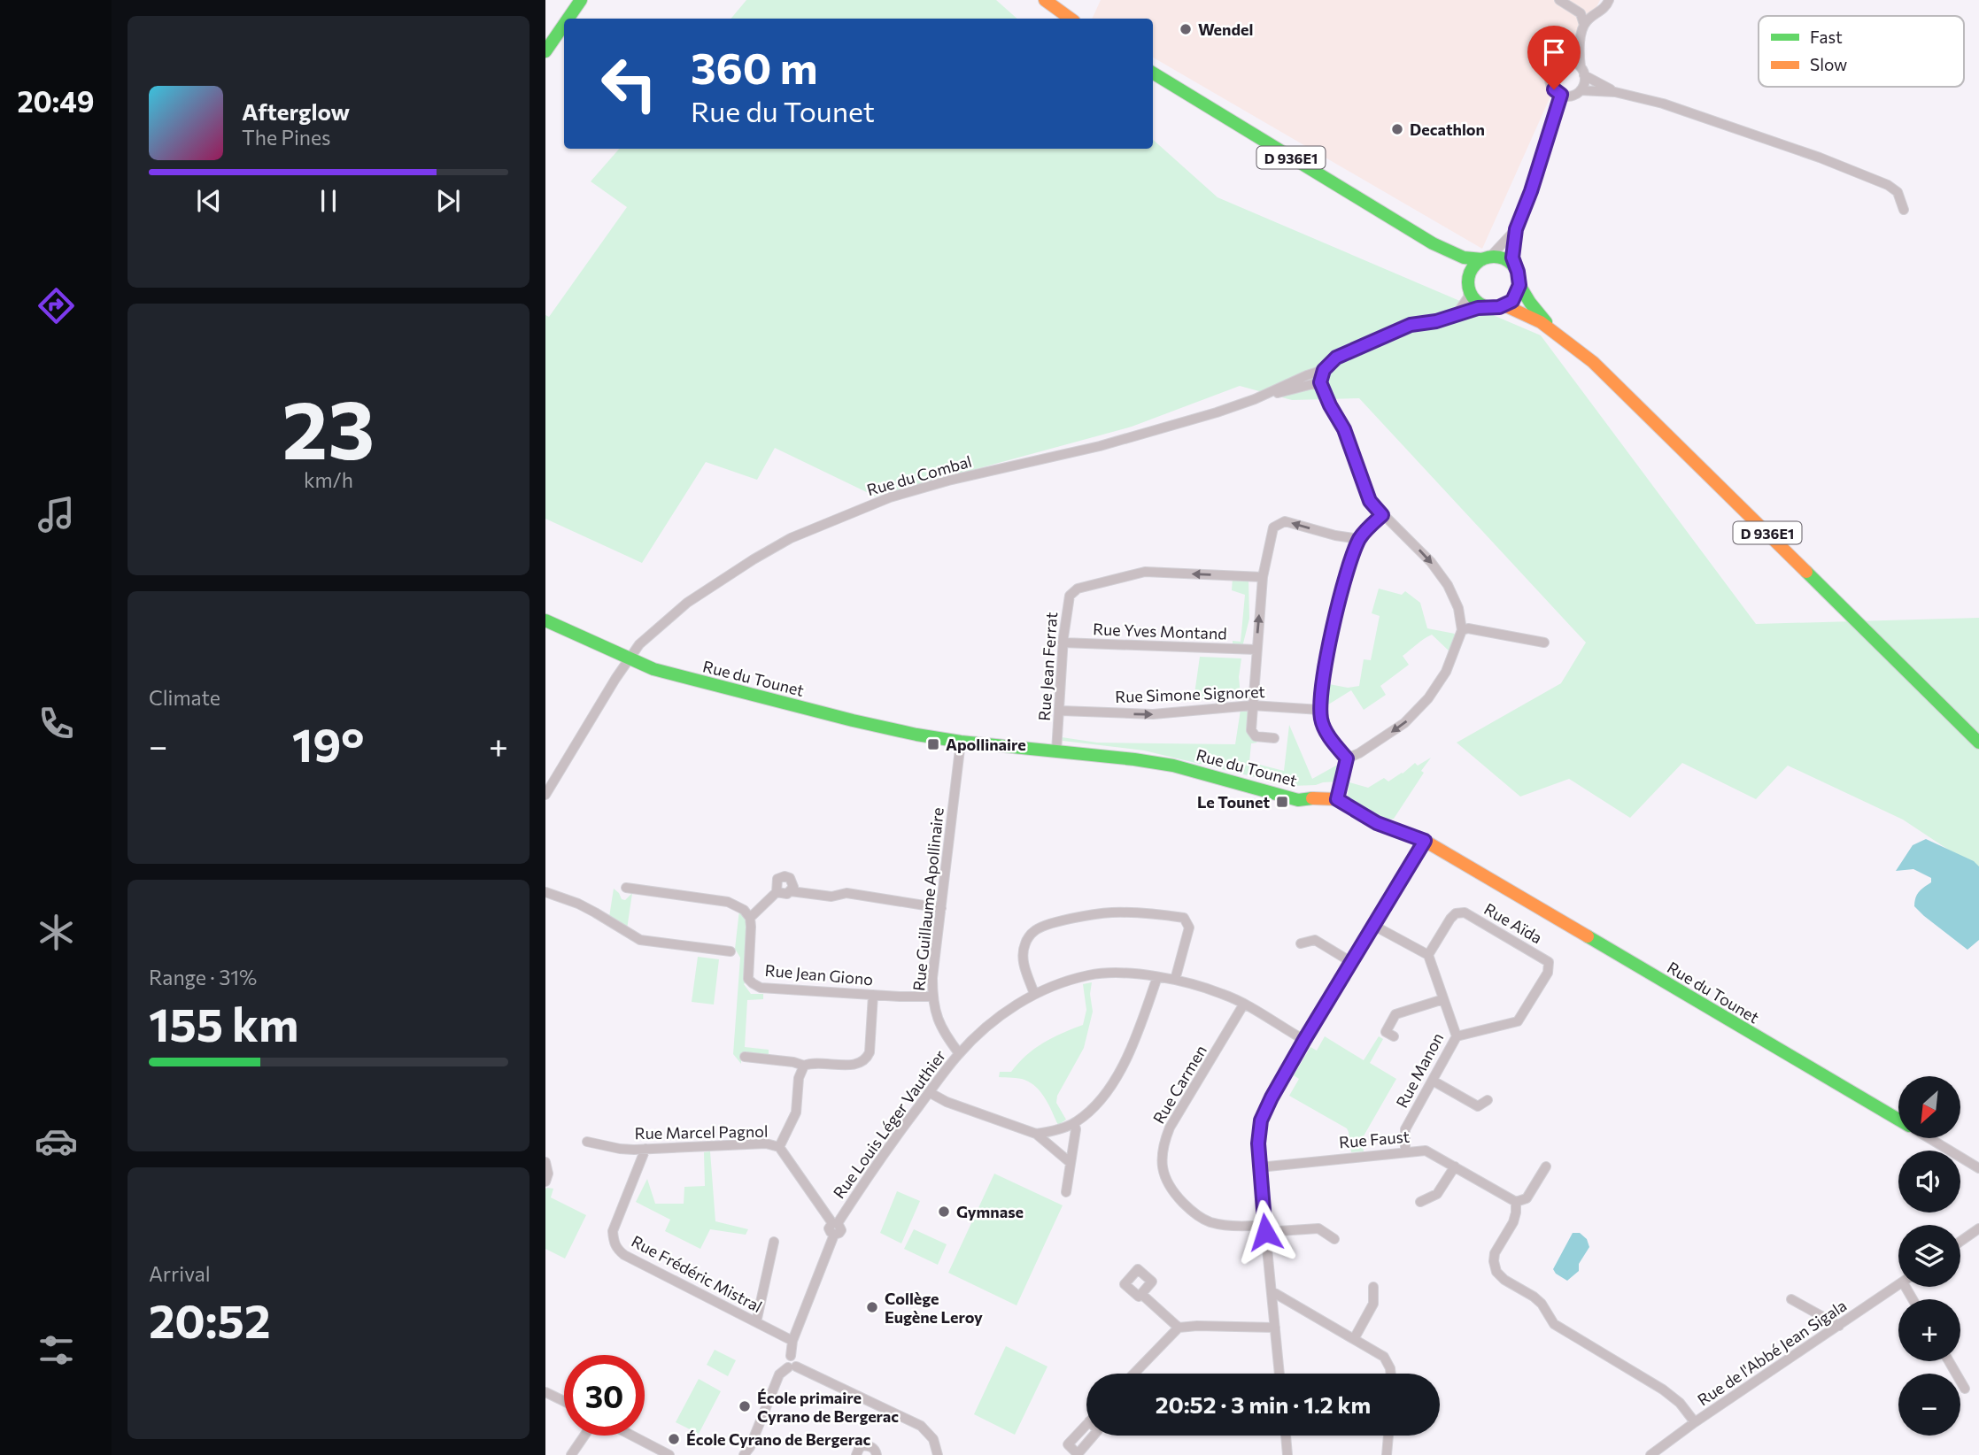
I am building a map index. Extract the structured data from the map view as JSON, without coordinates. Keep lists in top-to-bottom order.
{
  "streets": {
    "street": [
      "D 936E1",
      "Rue du Combal",
      "Rue Yves Montand",
      "Rue Jean Ferrat",
      "Rue du Tounet",
      "Rue Simone Signoret",
      "Rue Guillaume Apollinaire",
      "Rue Aïda",
      "Rue Jean Giono",
      "Rue Manon",
      "Rue Carmen",
      "Rue Louis Léger Vauthier",
      "Rue Marcel Pagnol",
      "Rue Faust",
      "Rue Frédéric Mistral",
      "Rue de l'Abbé Jean Sigala"
    ]
  },
  "crossings": [
    ["D 936E1", "Rue du Combal"],
    ["Rue du Combal", "Rue du Tounet"],
    ["Rue Yves Montand", "Rue Jean Ferrat"],
    ["Rue Jean Ferrat", "Rue du Tounet"],
    ["Rue Jean Ferrat", "Rue Simone Signoret"],
    ["Rue du Tounet", "Rue Guillaume Apollinaire"],
    ["Rue Guillaume Apollinaire", "Rue Jean Giono"],
    ["Rue Guillaume Apollinaire", "Rue Louis Léger Vauthier"],
    ["Rue Aïda", "Rue Manon"],
    ["Rue Manon", "Rue Faust"],
    ["Rue Carmen", "Rue Louis Léger Vauthier"],
    ["Rue Louis Léger Vauthier", "Rue Marcel Pagnol"],
    ["Rue Louis Léger Vauthier", "Rue Frédéric Mistral"],
    ["Rue Marcel Pagnol", "Rue Frédéric Mistral"]
  ],
  "one_way": ["Rue Jean Ferrat", "Rue Simone Signoret"],
  "places": {
    "other": [
      "Wendel",
      "Decathlon",
      "Gymnase",
      "Collège Eugène Leroy",
      "École primaire Cyrano de Bergerac",
      "École Cyrano de Bergerac"
    ],
    "transit": ["Apollinaire", "Le Tounet"]
  },
  "legend": ["Fast", "Slow"],
  "north": "bottom left",
  "page": {
    "tabs": "20:49",
    "turn": ["360 m", "Rue du Tounet"],
    "song": ["Afterglow", "The Pines"],
    "tile": [
      ["23", "km/h"],
      "Climate",
      ["Range · 31%", "155 km"],
      ["Arrival", "20:52"]
    ],
    "heat": ["−", "19°", "+"],
    "map_buttons": ["+", "−"],
    "limit": "30",
    "trip": "20:52 · 3 min · 1.2 km"
  }
}
